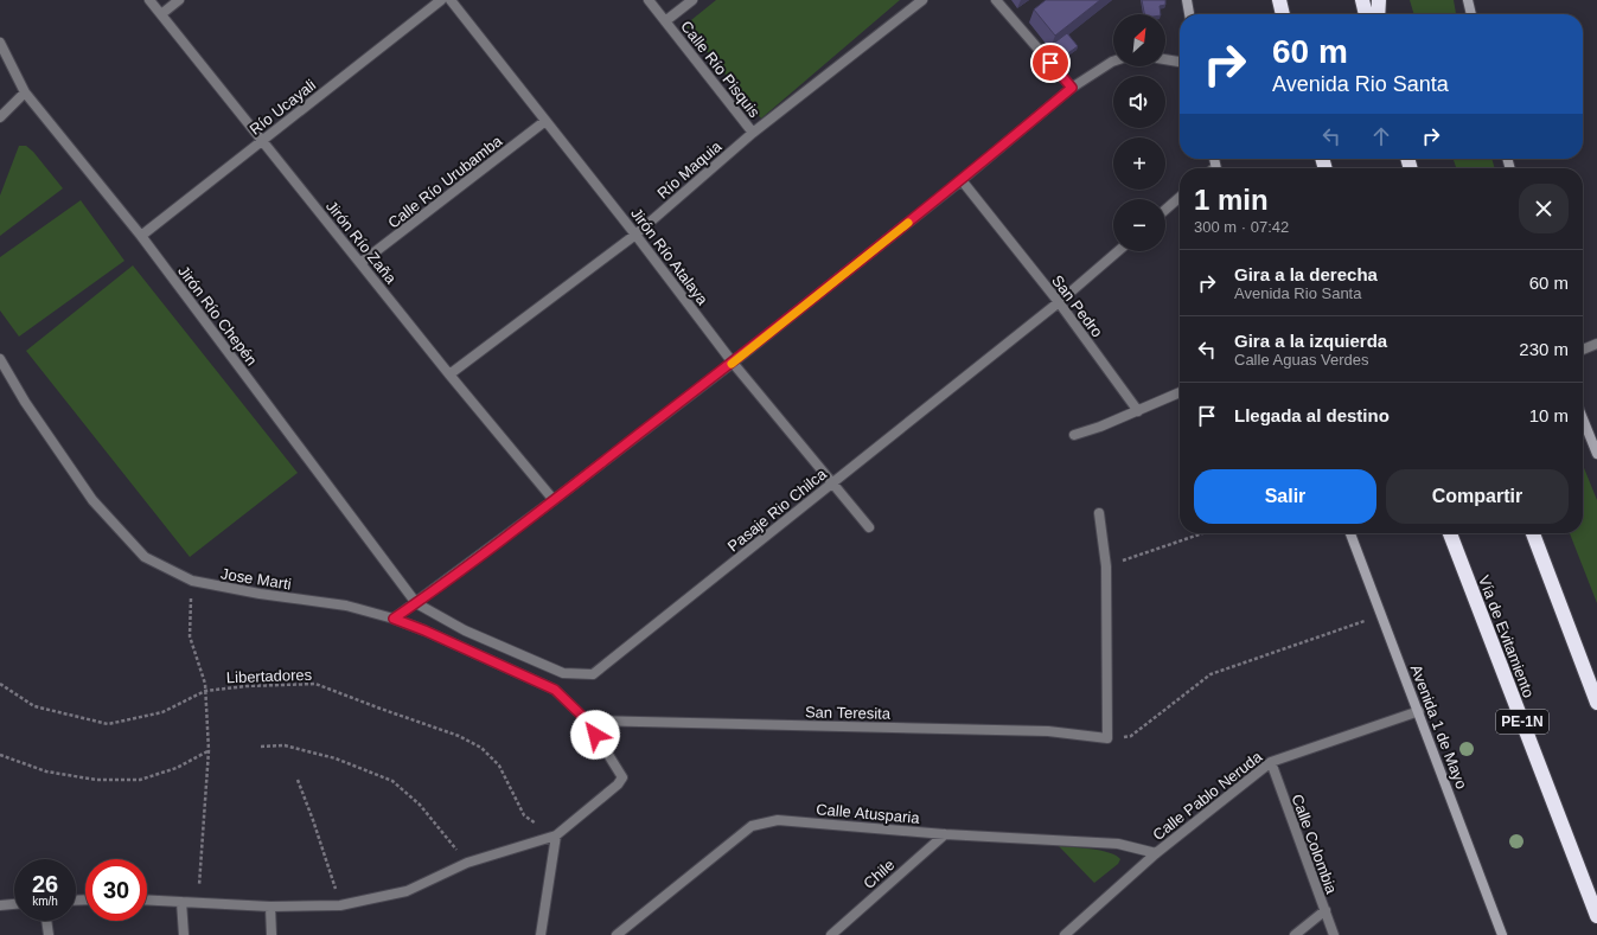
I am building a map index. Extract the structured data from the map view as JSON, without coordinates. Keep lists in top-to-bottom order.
{
  "streets": {
    "highway": ["Vía de Evitamiento", "PE-1N"],
    "street": [
      "Calle Río Pisquis",
      "Río Ucayali",
      "Río Maquia",
      "Calle Río Urubamba",
      "Jirón Río Zaña",
      "Jirón Río Atalaya",
      "San Pedro",
      "Jirón Río Chepén",
      "Pasaje Rio Chilca",
      "Jose Marti",
      "San Teresita",
      "Avenida 1 de Mayo",
      "Calle Pablo Neruda",
      "Calle Atusparia",
      "Calle Colombia",
      "Chile"
    ],
    "path": ["Libertadores"]
  },
  "crossings": [
    ["Calle Río Pisquis", "Río Maquia"],
    ["Río Ucayali", "Jirón Río Zaña"],
    ["Río Ucayali", "Jirón Río Chepén"],
    ["Río Maquia", "Jirón Río Zaña"],
    ["Río Maquia", "Jirón Río Atalaya"],
    ["Calle Río Urubamba", "Jirón Río Zaña"],
    ["Calle Río Urubamba", "Jirón Río Atalaya"],
    ["Jirón Río Atalaya", "Pasaje Rio Chilca"],
    ["San Pedro", "Pasaje Rio Chilca"],
    ["Jirón Río Chepén", "Pasaje Rio Chilca"],
    ["Jose Marti", "Libertadores"],
    ["Jose Marti", "San Teresita"],
    ["Avenida 1 de Mayo", "Calle Pablo Neruda"],
    ["Calle Pablo Neruda", "Calle Atusparia"],
    ["Calle Pablo Neruda", "Calle Colombia"],
    ["Calle Atusparia", "Chile"]
  ],
  "north": "top right",
  "page": {
    "map_buttons": ["+", "−"],
    "turn": ["60 m", "Avenida Rio Santa"],
    "heading": ["1 min", "300 m · 07:42"],
    "list": [
      {
        "name": "Gira a la derecha",
        "note": "Avenida Rio Santa",
        "value": "60 m"
      },
      {
        "name": "Gira a la izquierda",
        "note": "Calle Aguas Verdes",
        "value": "230 m"
      },
      {
        "name": "Llegada al destino",
        "value": "10 m"
      }
    ],
    "buttons": ["Salir", "Compartir"],
    "speed": "26 km/h",
    "limit": "30"
  }
}
